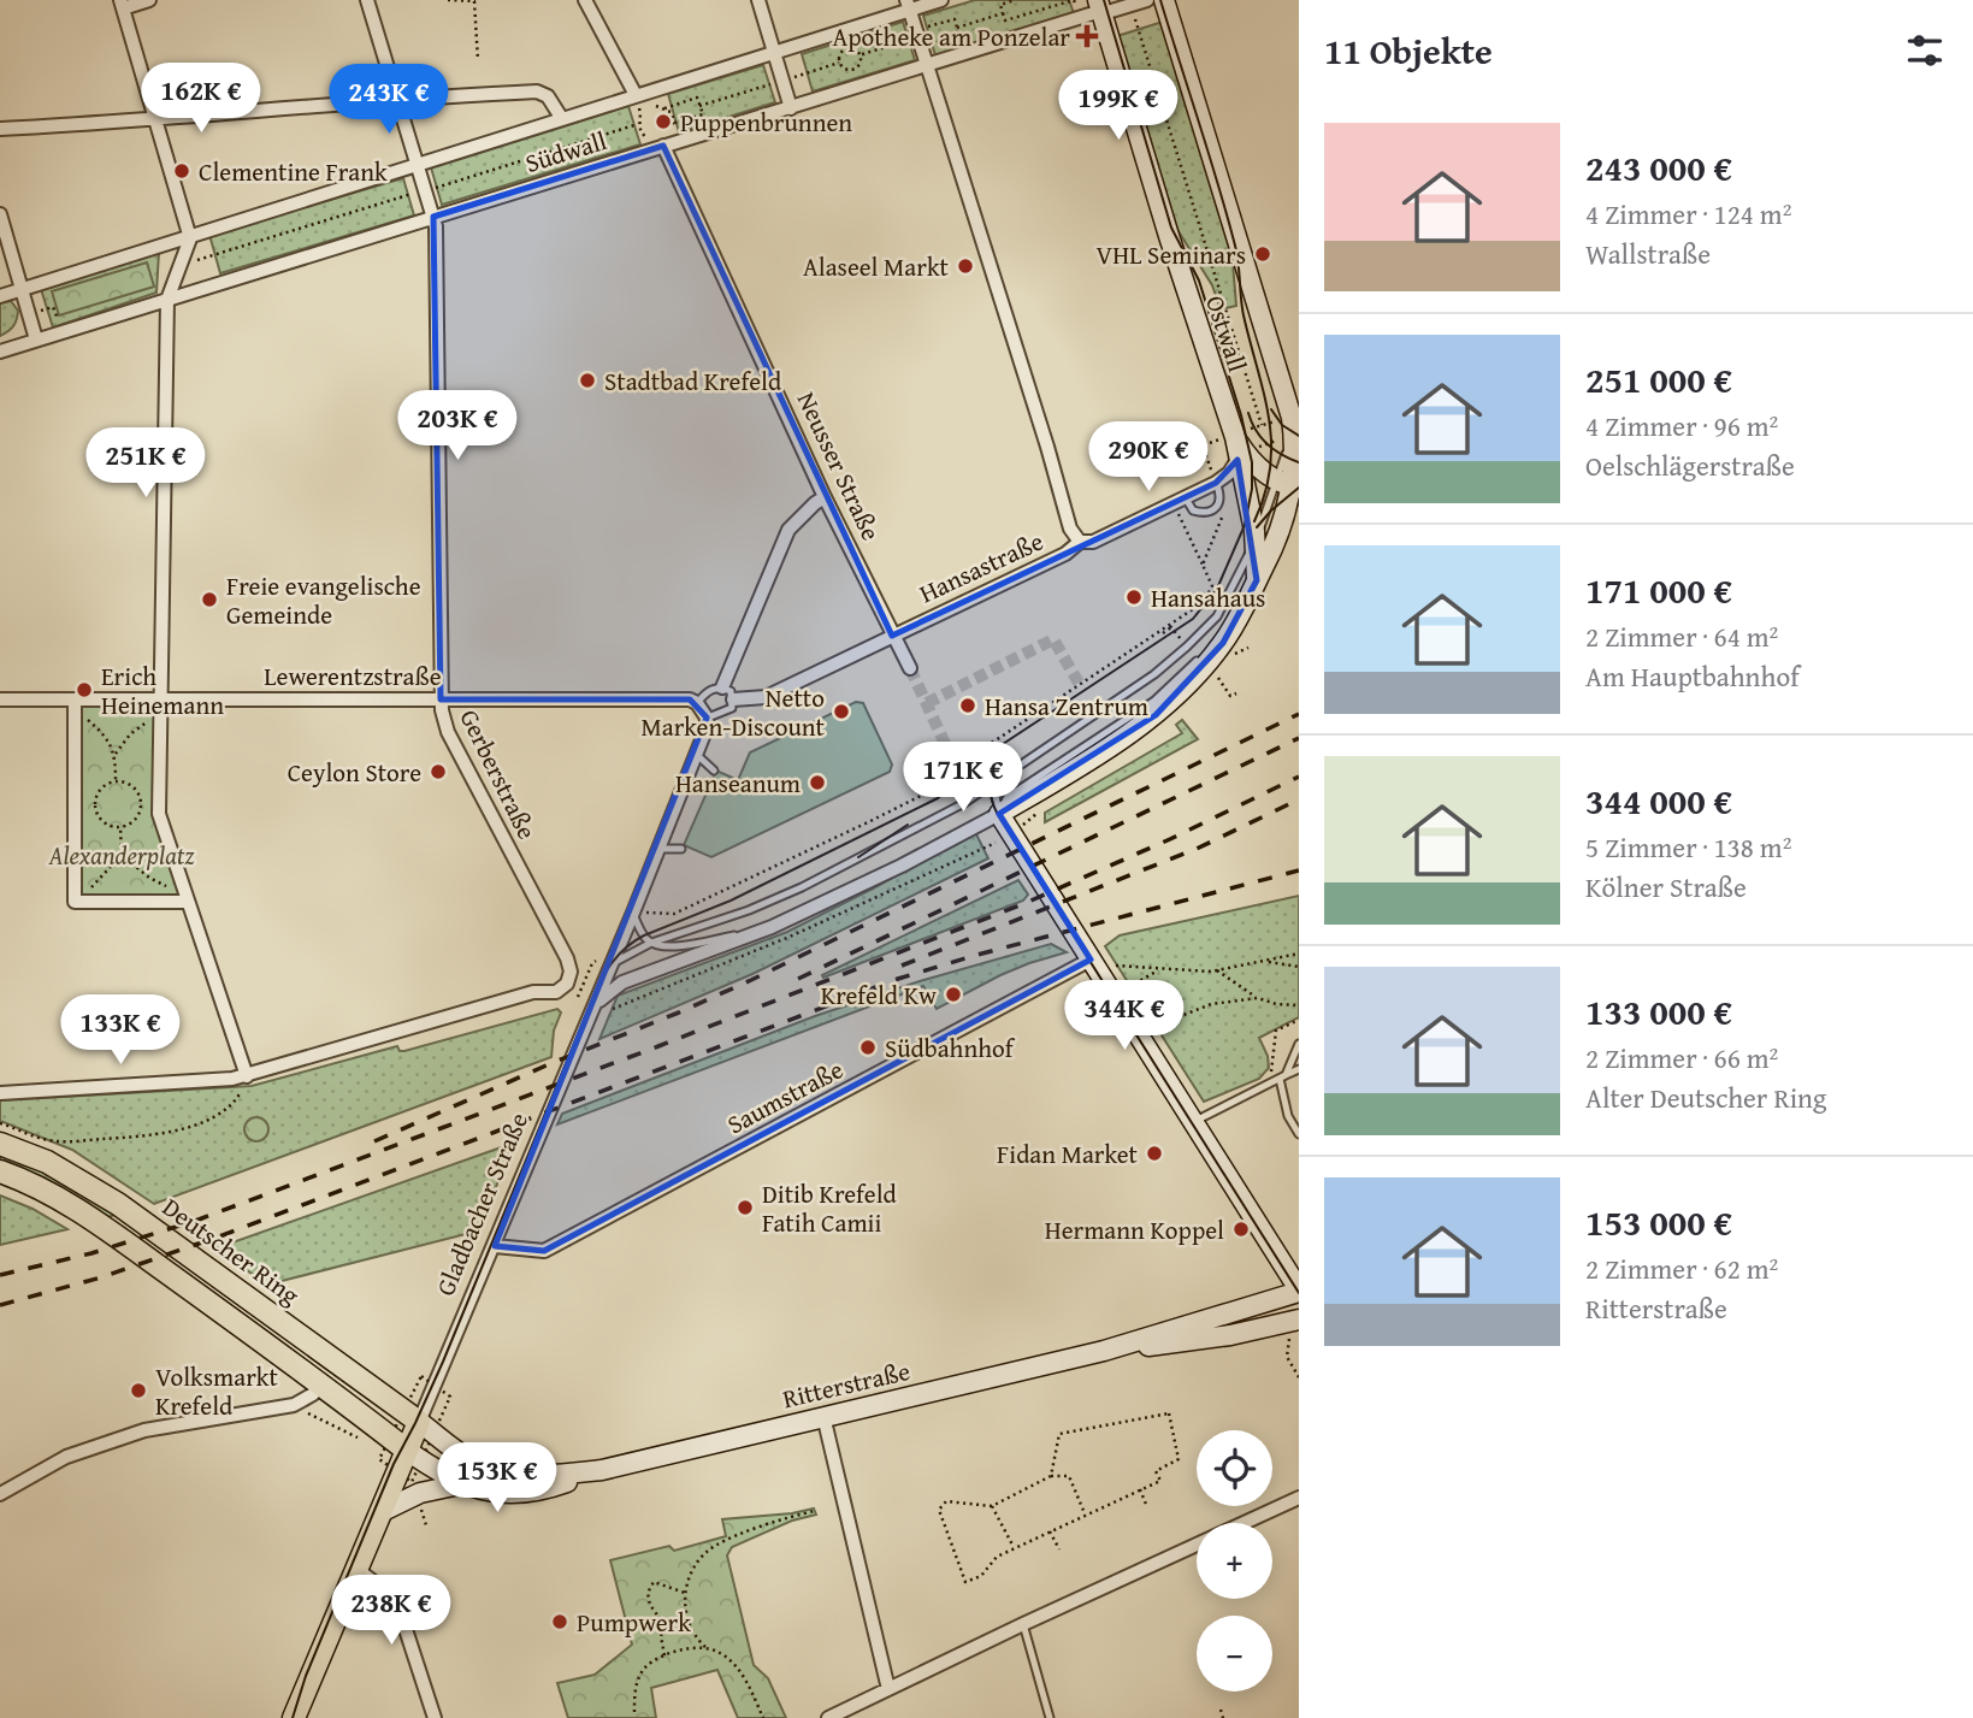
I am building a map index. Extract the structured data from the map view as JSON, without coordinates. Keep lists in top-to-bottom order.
{
  "streets": {
    "main road": ["Gladbacher Straße", "Deutscher Ring"],
    "street": [
      "Südwall",
      "Ostwall",
      "Neusser Straße",
      "Hansastraße",
      "Lewerentzstraße",
      "Gerberstraße",
      "Saumstraße",
      "Ritterstraße"
    ]
  },
  "crossings": [
    ["Südwall", "Ostwall"],
    ["Südwall", "Neusser Straße"],
    ["Südwall", "Gerberstraße"],
    ["Ostwall", "Hansastraße"],
    ["Neusser Straße", "Hansastraße"],
    ["Lewerentzstraße", "Gerberstraße"],
    ["Lewerentzstraße", "Gladbacher Straße"],
    ["Saumstraße", "Gladbacher Straße"],
    ["Gladbacher Straße", "Deutscher Ring"],
    ["Gladbacher Straße", "Ritterstraße"],
    ["Deutscher Ring", "Ritterstraße"]
  ],
  "parks": ["Alexanderplatz"],
  "places": {
    "health": ["Apotheke am Ponzelar"],
    "other": [
      "Puppenbrunnen",
      "Clementine Frank",
      "VHL Seminars",
      "Alaseel Markt",
      "Stadtbad Krefeld",
      "Hansahaus",
      "Freie evangelische Gemeinde",
      "Erich Heinemann",
      "Hansa Zentrum",
      "Netto Marken-Discount",
      "Ceylon Store",
      "Hanseanum",
      "Krefeld Kw",
      "Südbahnhof",
      "Fidan Market",
      "Ditib Krefeld Fatih Camii",
      "Hermann Koppel",
      "Volksmarkt Krefeld",
      "Pumpwerk"
    ]
  },
  "page": {
    "heading": "11 Objekte",
    "price": [
      "162K €",
      "243K €",
      "199K €",
      "203K €",
      "290K €",
      "251K €",
      "171K €",
      "344K €",
      "133K €",
      "153K €",
      "238K €"
    ],
    "list": [
      {
        "name": "243 000 €",
        "note": "4 Zimmer · 124 m² · Wallstraße"
      },
      {
        "name": "251 000 €",
        "note": "4 Zimmer · 96 m² · Oelschlägerstraße"
      },
      {
        "name": "171 000 €",
        "note": "2 Zimmer · 64 m² · Am Hauptbahnhof"
      },
      {
        "name": "344 000 €",
        "note": "5 Zimmer · 138 m² · Kölner Straße"
      },
      {
        "name": "133 000 €",
        "note": "2 Zimmer · 66 m² · Alter Deutscher Ring"
      },
      {
        "name": "153 000 €",
        "note": "2 Zimmer · 62 m² · Ritterstraße"
      }
    ],
    "map_buttons": ["+", "−"]
  }
}
